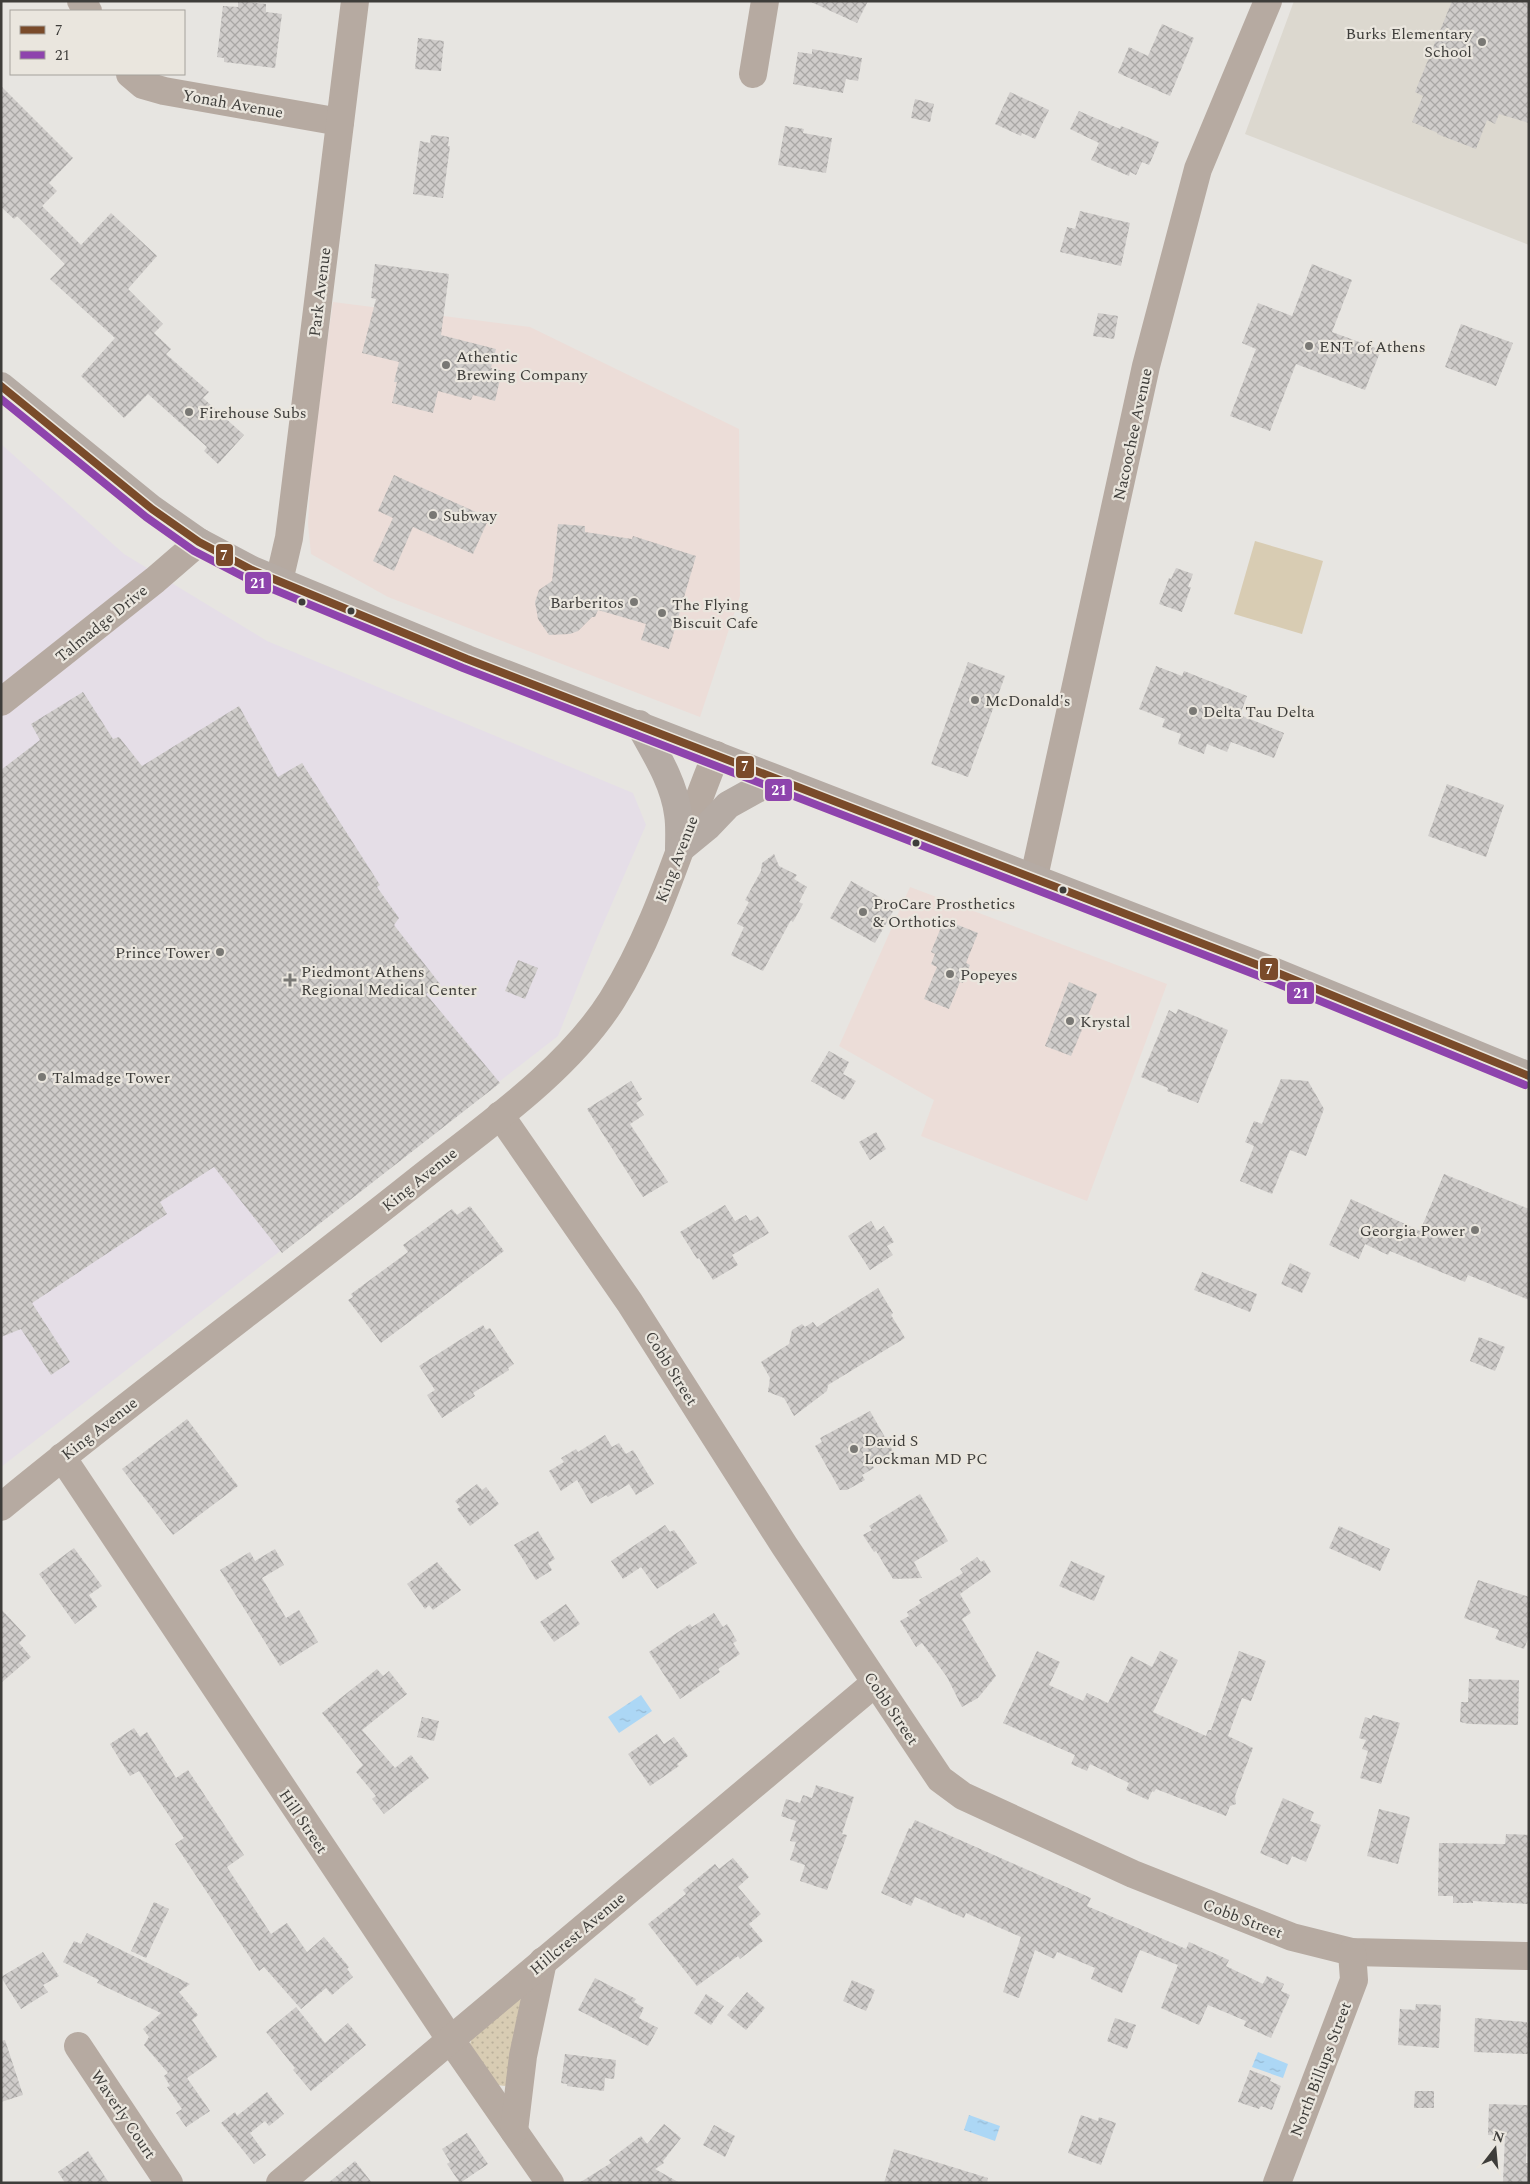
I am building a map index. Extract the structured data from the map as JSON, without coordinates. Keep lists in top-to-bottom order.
{
  "streets": {
    "street": [
      "Yonah Avenue",
      "Park Avenue",
      "Nacoochee Avenue",
      "Talmadge Drive",
      "King Avenue",
      "Cobb Street",
      "Hill Street",
      "Hillcrest Avenue",
      "North Billups Street",
      "Waverly Court"
    ]
  },
  "crossings": [
    ["Yonah Avenue", "Park Avenue"],
    ["King Avenue", "Cobb Street"],
    ["King Avenue", "Hill Street"],
    ["Cobb Street", "Hillcrest Avenue"],
    ["Cobb Street", "North Billups Street"],
    ["Hill Street", "Hillcrest Avenue"]
  ],
  "places": {
    "other": [
      "Burks Elementary School",
      "ENT of Athens",
      "Athentic Brewing Company",
      "Firehouse Subs",
      "Subway",
      "Barberitos",
      "The Flying Biscuit Cafe",
      "McDonald's",
      "Delta Tau Delta",
      "ProCare Prosthetics & Orthotics",
      "Prince Tower",
      "Popeyes",
      "Krystal",
      "Talmadge Tower",
      "Georgia Power",
      "David S Lockman MD PC"
    ],
    "health": ["Piedmont Athens Regional Medical Center"]
  },
  "lines": ["transit line 7", "transit line 21"],
  "legend": ["7", "21"],
  "north": "top"
}
